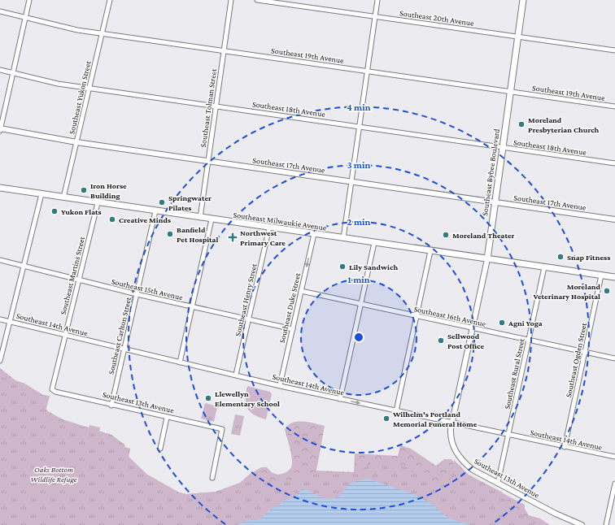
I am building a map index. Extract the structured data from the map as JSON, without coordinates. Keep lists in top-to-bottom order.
{
  "streets": {
    "main road": ["Southeast Bybee Boulevard", "Southeast Milwaukie Avenue"],
    "street": [
      "Southeast 20th Avenue",
      "Southeast 19th Avenue",
      "Southeast Yukon Street",
      "Southeast Tolman Street",
      "Southeast 18th Avenue",
      "Southeast 17th Avenue",
      "Southeast Martins Street",
      "Southeast 15th Avenue",
      "Southeast Henry Street",
      "Southeast Duke Street",
      "Southeast 16th Avenue",
      "Southeast 14th Avenue",
      "Southeast Carlton Street",
      "Southeast Ogden Street",
      "Southeast Rural Street",
      "Southeast 13th Avenue"
    ]
  },
  "crossings": [
    ["Southeast 20th Avenue", "Southeast Bybee Boulevard"],
    ["Southeast 19th Avenue", "Southeast Yukon Street"],
    ["Southeast 19th Avenue", "Southeast Tolman Street"],
    ["Southeast 19th Avenue", "Southeast Bybee Boulevard"],
    ["Southeast Yukon Street", "Southeast 18th Avenue"],
    ["Southeast Yukon Street", "Southeast 17th Avenue"],
    ["Southeast Yukon Street", "Southeast Milwaukie Avenue"],
    ["Southeast Tolman Street", "Southeast 18th Avenue"],
    ["Southeast Tolman Street", "Southeast 17th Avenue"],
    ["Southeast Tolman Street", "Southeast Milwaukie Avenue"],
    ["Southeast 18th Avenue", "Southeast Bybee Boulevard"],
    ["Southeast 17th Avenue", "Southeast Bybee Boulevard"],
    ["Southeast Bybee Boulevard", "Southeast Milwaukie Avenue"],
    ["Southeast Bybee Boulevard", "Southeast 16th Avenue"],
    ["Southeast Bybee Boulevard", "Southeast 14th Avenue"],
    ["Southeast Bybee Boulevard", "Southeast 13th Avenue"],
    ["Southeast Milwaukie Avenue", "Southeast Martins Street"],
    ["Southeast Milwaukie Avenue", "Southeast Henry Street"],
    ["Southeast Milwaukie Avenue", "Southeast Duke Street"],
    ["Southeast Milwaukie Avenue", "Southeast Carlton Street"],
    ["Southeast Milwaukie Avenue", "Southeast Ogden Street"],
    ["Southeast Milwaukie Avenue", "Southeast Rural Street"],
    ["Southeast Martins Street", "Southeast 15th Avenue"],
    ["Southeast Martins Street", "Southeast 14th Avenue"],
    ["Southeast Martins Street", "Southeast 13th Avenue"],
    ["Southeast 15th Avenue", "Southeast Henry Street"],
    ["Southeast 15th Avenue", "Southeast Duke Street"],
    ["Southeast 15th Avenue", "Southeast Carlton Street"],
    ["Southeast Henry Street", "Southeast 14th Avenue"],
    ["Southeast Duke Street", "Southeast 16th Avenue"],
    ["Southeast Duke Street", "Southeast 14th Avenue"],
    ["Southeast 16th Avenue", "Southeast Ogden Street"],
    ["Southeast 16th Avenue", "Southeast Rural Street"],
    ["Southeast 14th Avenue", "Southeast Carlton Street"],
    ["Southeast 14th Avenue", "Southeast Ogden Street"],
    ["Southeast 14th Avenue", "Southeast Rural Street"],
    ["Southeast 14th Avenue", "Southeast 13th Avenue"],
    ["Southeast Carlton Street", "Southeast 13th Avenue"],
    ["Southeast Rural Street", "Southeast 13th Avenue"]
  ],
  "one_way": ["Southeast Duke Street"],
  "parks": ["Oaks Bottom Wildlife Refuge"],
  "places": {
    "other": [
      "Moreland Presbyterian Church",
      "Iron Horse Building",
      "Springwater Pilates",
      "Yukon Flats",
      "Creative Minds",
      "Banfield Pet Hospital",
      "Moreland Theater",
      "Snap Fitness",
      "Lily Sandwich",
      "Moreland Veterinary Hospital",
      "Agni Yoga",
      "Sellwood Post Office",
      "Llewellyn Elementary School",
      "Wilhelm's Portland Memorial Funeral Home"
    ],
    "health": ["Northwest Primary Care"]
  },
  "rings": [
    "4 min",
    "3 min",
    "2 min",
    "1 min"
  ]
}
